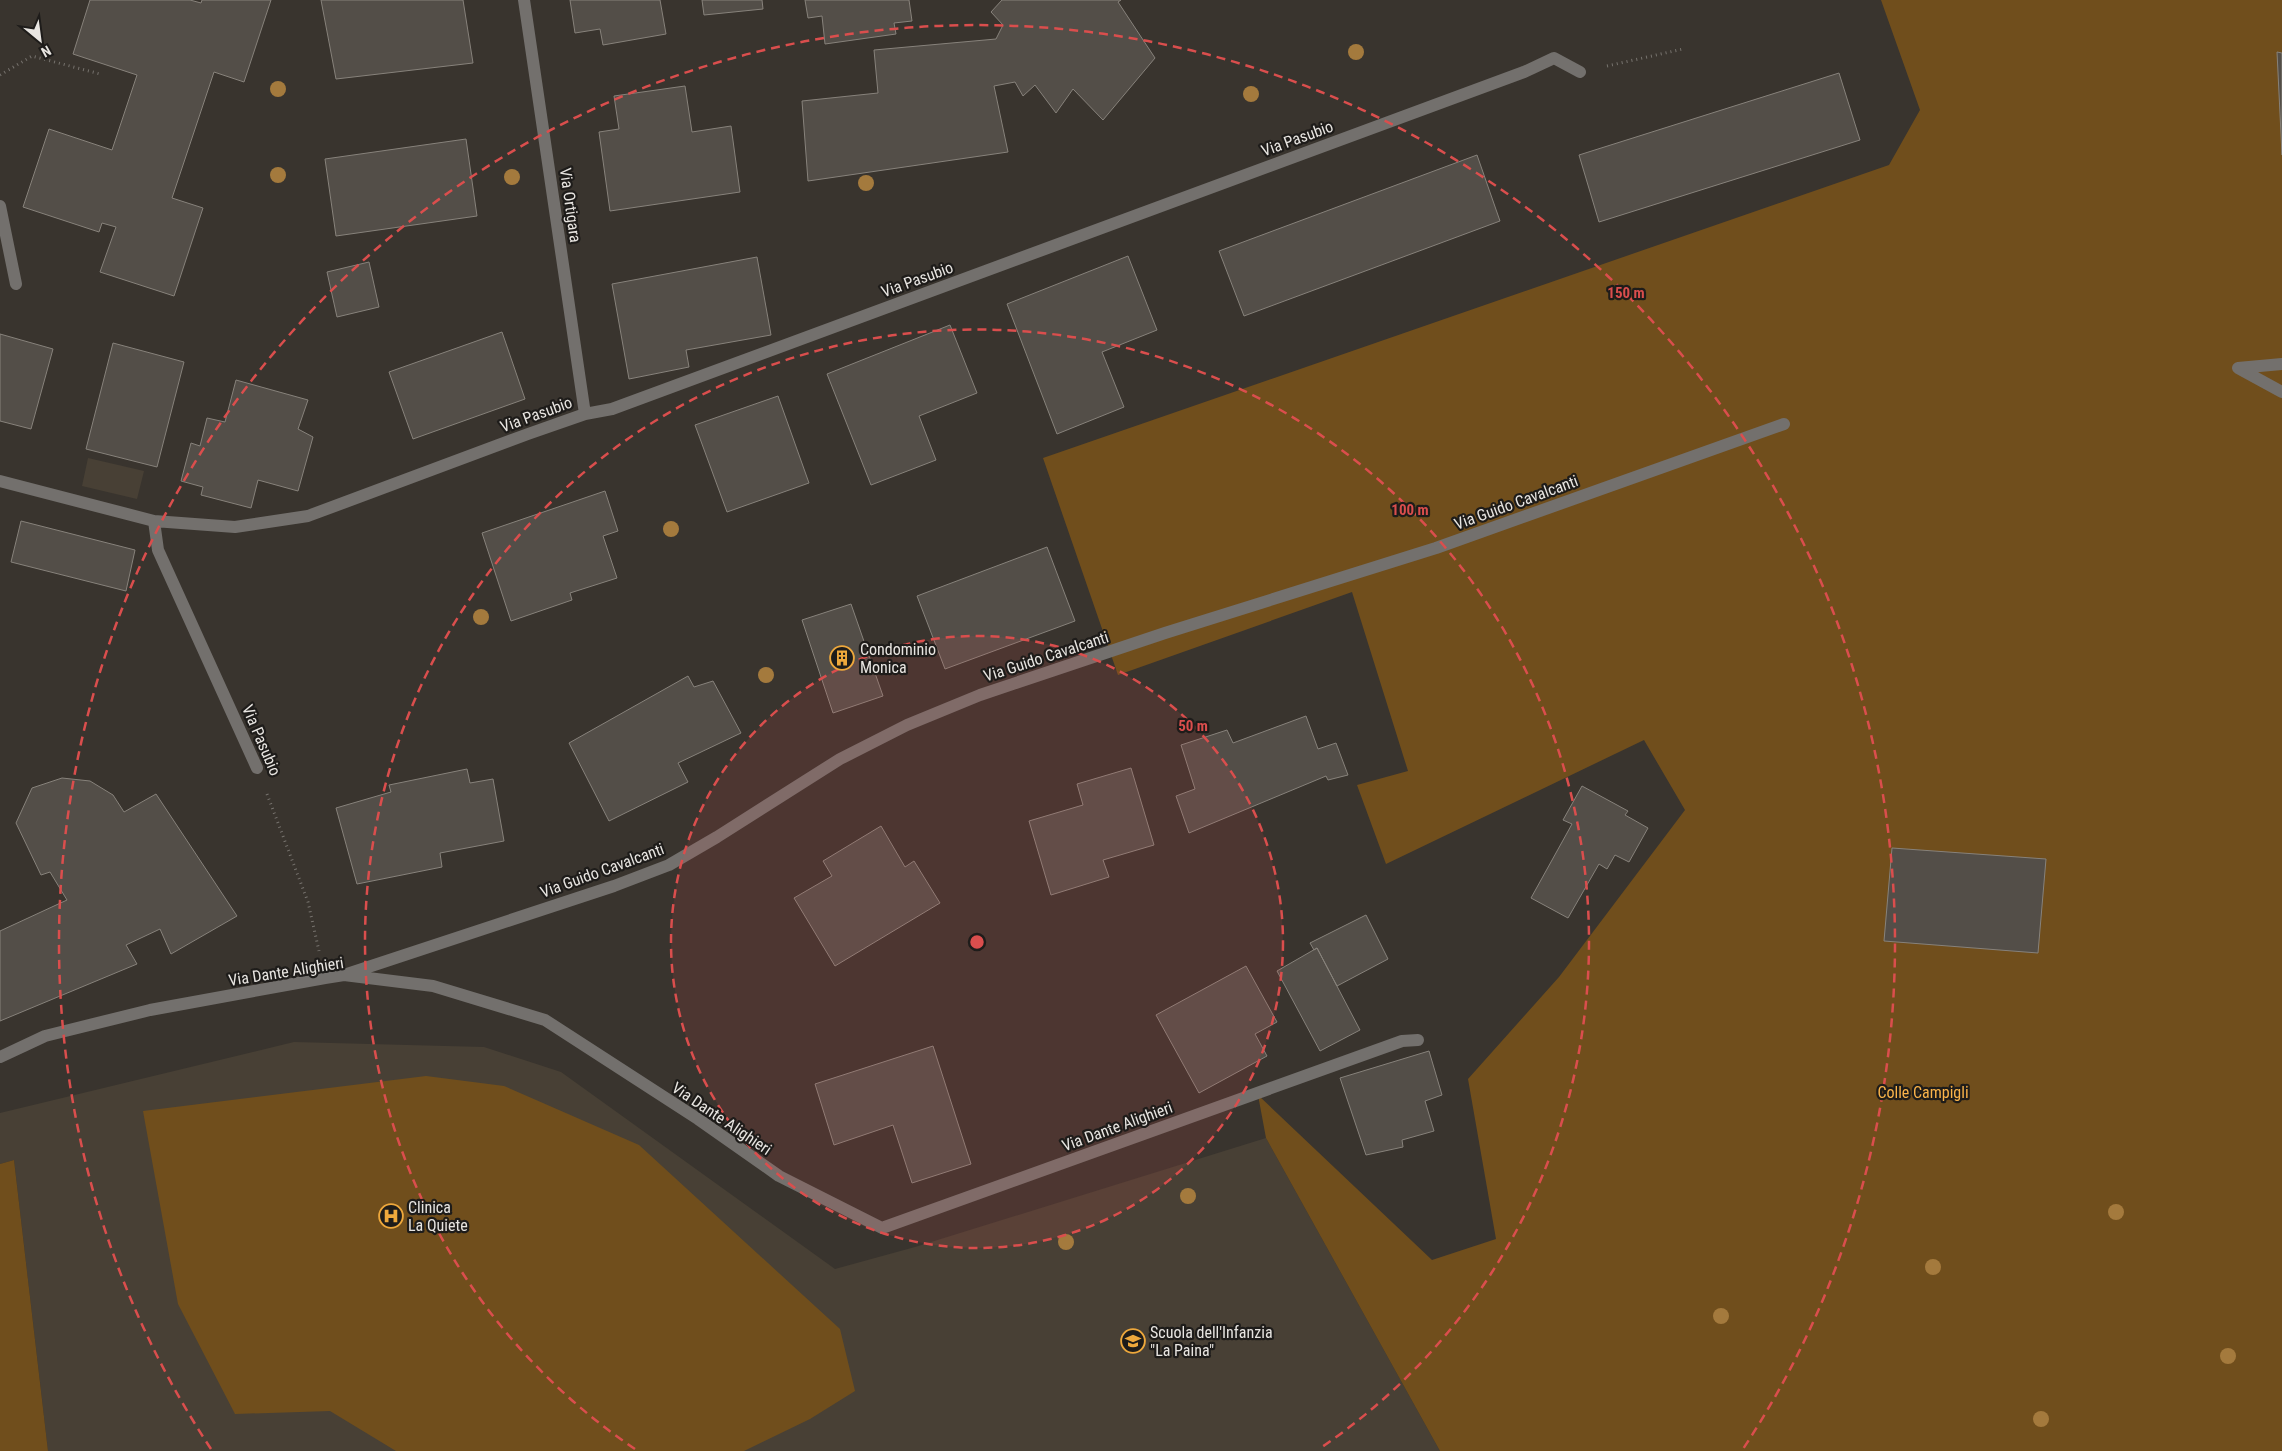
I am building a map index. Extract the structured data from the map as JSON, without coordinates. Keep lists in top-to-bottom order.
{
  "streets": {
    "street": [
      "Via Pasubio",
      "Via Ortigara",
      "Via Guido Cavalcanti",
      "Via Dante Alighieri"
    ]
  },
  "crossings": [
    ["Via Pasubio", "Via Ortigara"],
    ["Via Pasubio", "Via Dante Alighieri"],
    ["Via Guido Cavalcanti", "Via Dante Alighieri"]
  ],
  "parks": ["Colle Campigli"],
  "places": {
    "building": ["Condominio Monica"],
    "hospital": ["Clinica La Quiete"],
    "school or university": ["Scuola dell'Infanzia \"La Paina\""]
  },
  "north": "bottom right",
  "rings": ["150 m", "100 m", "50 m"]
}
